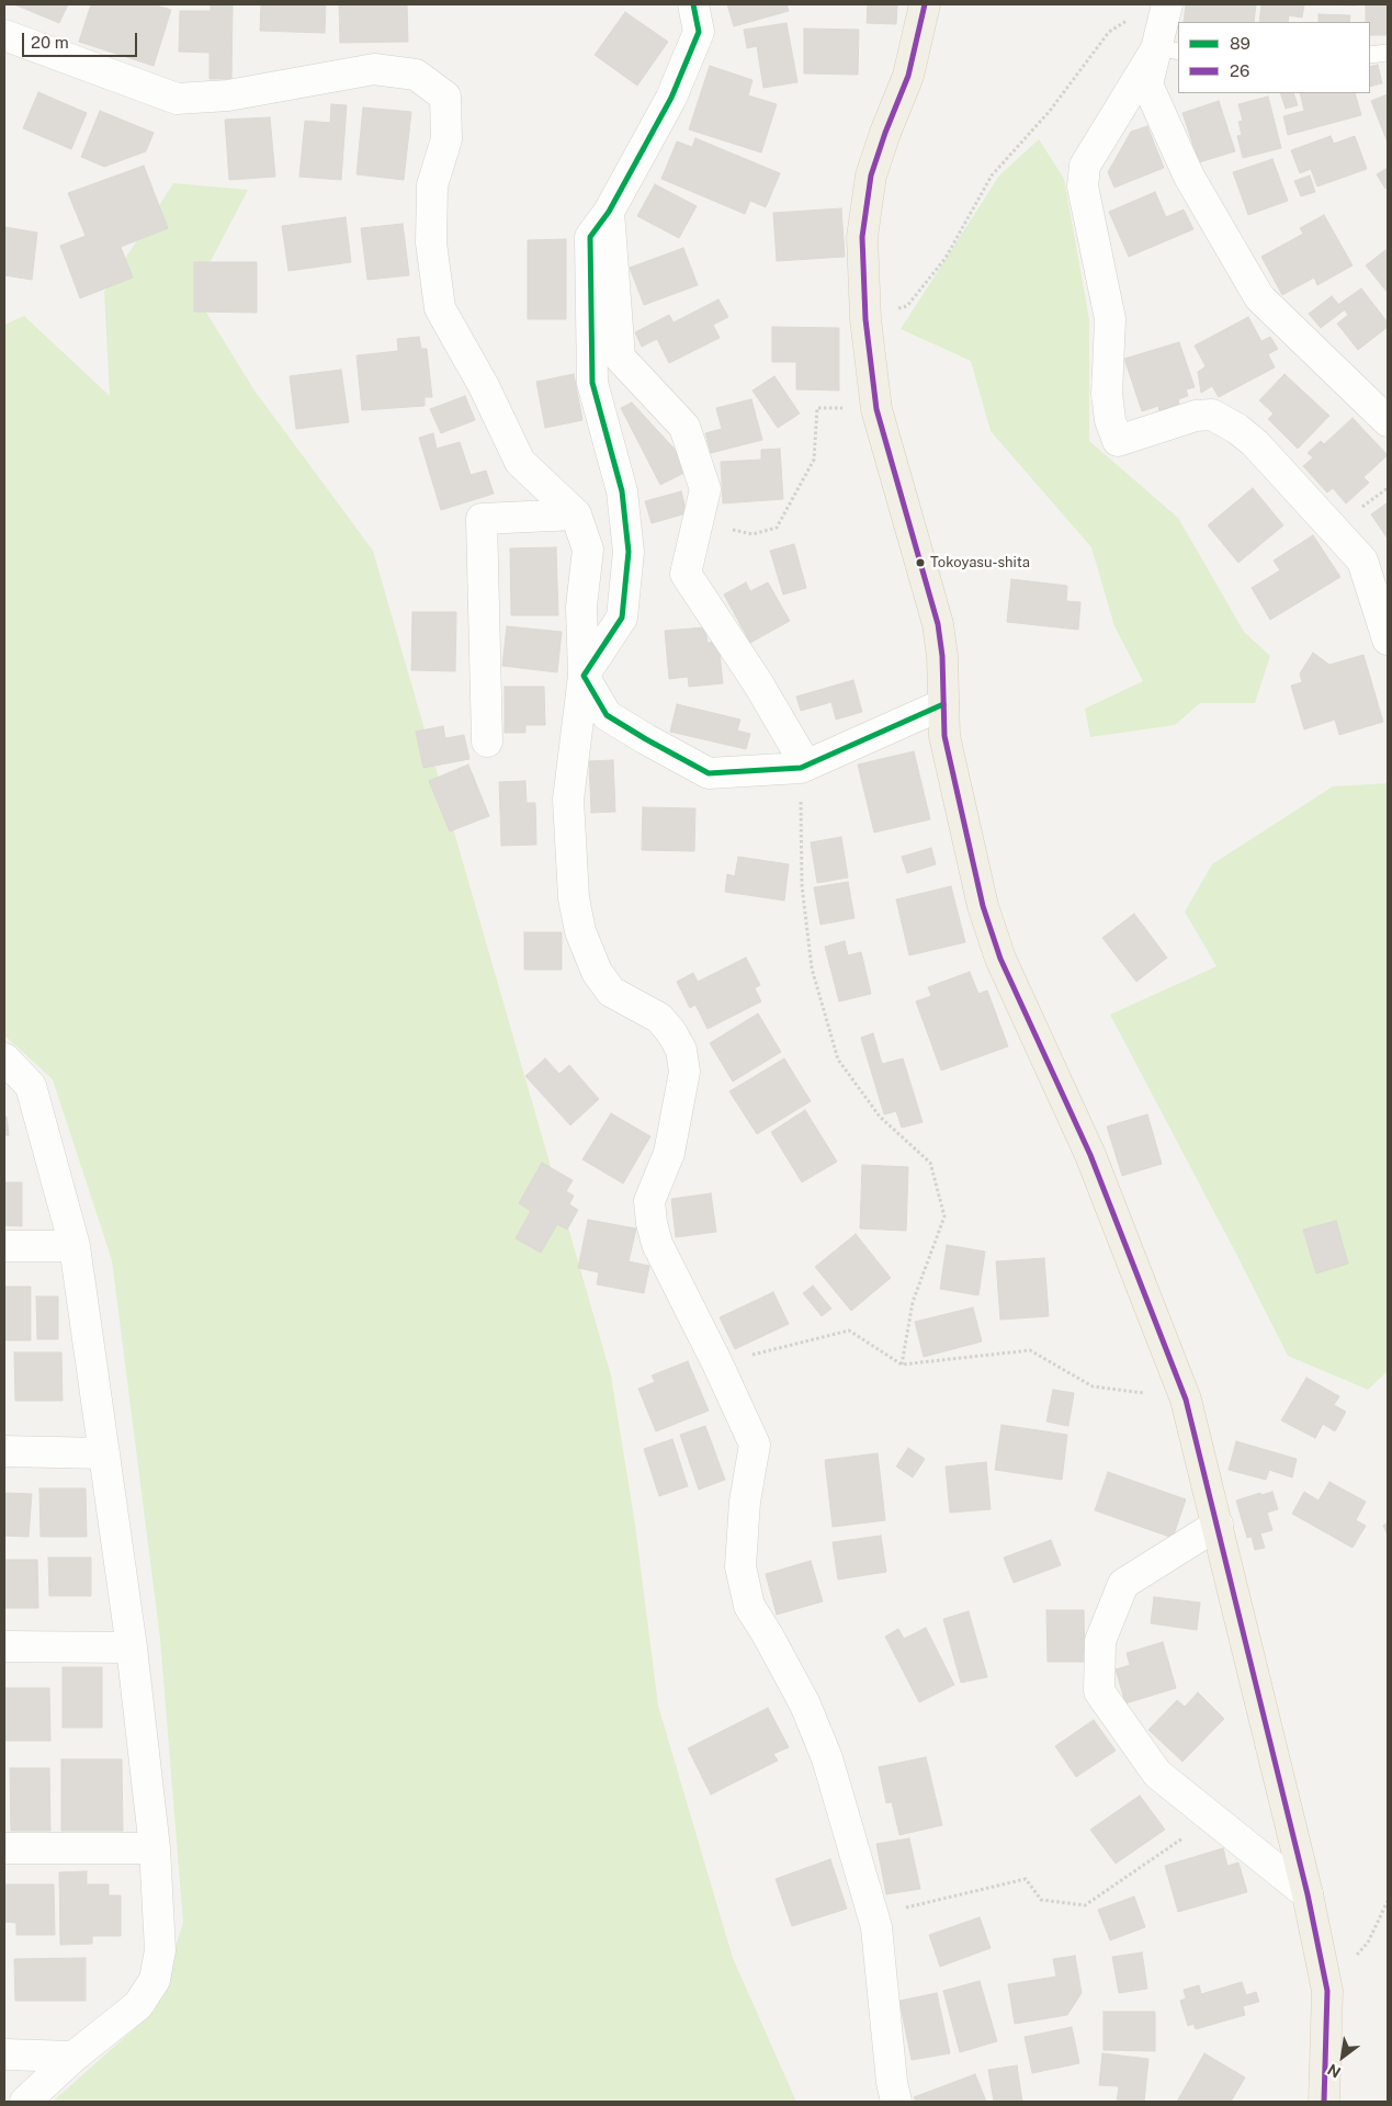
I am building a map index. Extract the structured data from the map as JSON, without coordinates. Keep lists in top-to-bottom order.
{
  "places": ["Tokoyasu-shita"],
  "lines": ["transit line 89", "transit line 26"],
  "legend": ["89", "26"],
  "scale_bar": "20 m",
  "north": "bottom left"
}
